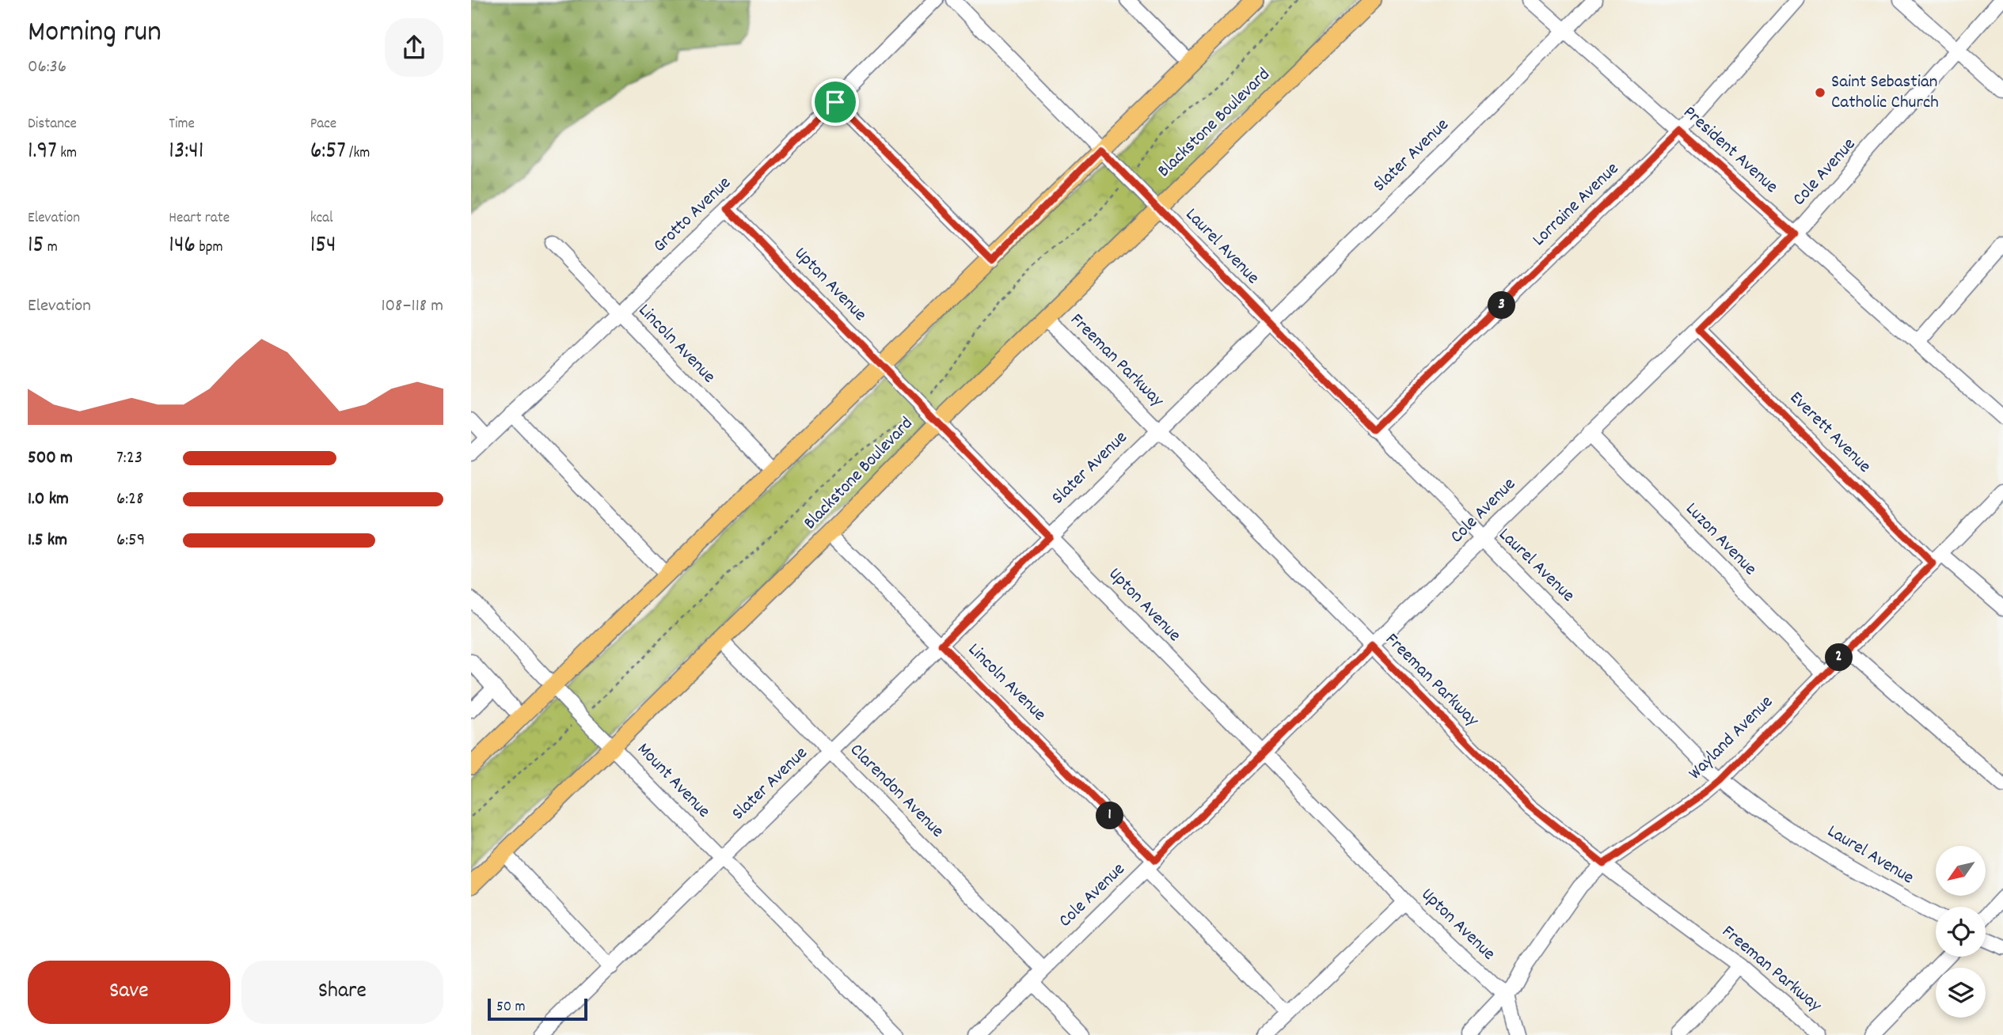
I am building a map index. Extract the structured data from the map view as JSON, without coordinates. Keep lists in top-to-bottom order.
{
  "streets": {
    "main road": ["Blackstone Boulevard"],
    "street": [
      "President Avenue",
      "Slater Avenue",
      "Cole Avenue",
      "Lorraine Avenue",
      "Grotto Avenue",
      "Laurel Avenue",
      "Upton Avenue",
      "Lincoln Avenue",
      "Freeman Parkway",
      "Everett Avenue",
      "Luzon Avenue",
      "Wayland Avenue",
      "Mount Avenue",
      "Clarendon Avenue"
    ]
  },
  "crossings": [
    ["Blackstone Boulevard", "Laurel Avenue"],
    ["Blackstone Boulevard", "Upton Avenue"],
    ["Blackstone Boulevard", "Lincoln Avenue"],
    ["Blackstone Boulevard", "Freeman Parkway"],
    ["Blackstone Boulevard", "Mount Avenue"],
    ["Blackstone Boulevard", "Clarendon Avenue"],
    ["President Avenue", "Slater Avenue"],
    ["President Avenue", "Cole Avenue"],
    ["President Avenue", "Lorraine Avenue"],
    ["Slater Avenue", "Laurel Avenue"],
    ["Slater Avenue", "Upton Avenue"],
    ["Slater Avenue", "Lincoln Avenue"],
    ["Slater Avenue", "Freeman Parkway"],
    ["Slater Avenue", "Mount Avenue"],
    ["Slater Avenue", "Clarendon Avenue"],
    ["Cole Avenue", "Laurel Avenue"],
    ["Cole Avenue", "Upton Avenue"],
    ["Cole Avenue", "Lincoln Avenue"],
    ["Cole Avenue", "Freeman Parkway"],
    ["Cole Avenue", "Everett Avenue"],
    ["Cole Avenue", "Luzon Avenue"],
    ["Cole Avenue", "Clarendon Avenue"],
    ["Lorraine Avenue", "Laurel Avenue"],
    ["Grotto Avenue", "Upton Avenue"],
    ["Grotto Avenue", "Lincoln Avenue"],
    ["Laurel Avenue", "Wayland Avenue"],
    ["Upton Avenue", "Wayland Avenue"],
    ["Freeman Parkway", "Wayland Avenue"],
    ["Everett Avenue", "Wayland Avenue"],
    ["Luzon Avenue", "Wayland Avenue"]
  ],
  "places": ["Saint Sebastian Catholic Church"],
  "scale_bar": "50 m",
  "north": "bottom left",
  "page": {
    "heading": ["Morning run", "06:36"],
    "stats": [
      ["Distance", "1.97 km"],
      ["Time", "13:41"],
      ["Pace", "6:57 /km"],
      ["Elevation", "15 m"],
      ["Heart rate", "146 bpm"],
      ["kcal", "154"]
    ],
    "chart": ["Elevation", "108–118 m"],
    "pins": ["3", "2", "1"],
    "list": [
      {
        "name": "500 m",
        "note": "7:23"
      },
      {
        "name": "1.0 km",
        "note": "6:28"
      },
      {
        "name": "1.5 km",
        "note": "6:59"
      }
    ],
    "buttons": ["Save", "Share"],
    "scale": "50 m"
  }
}
